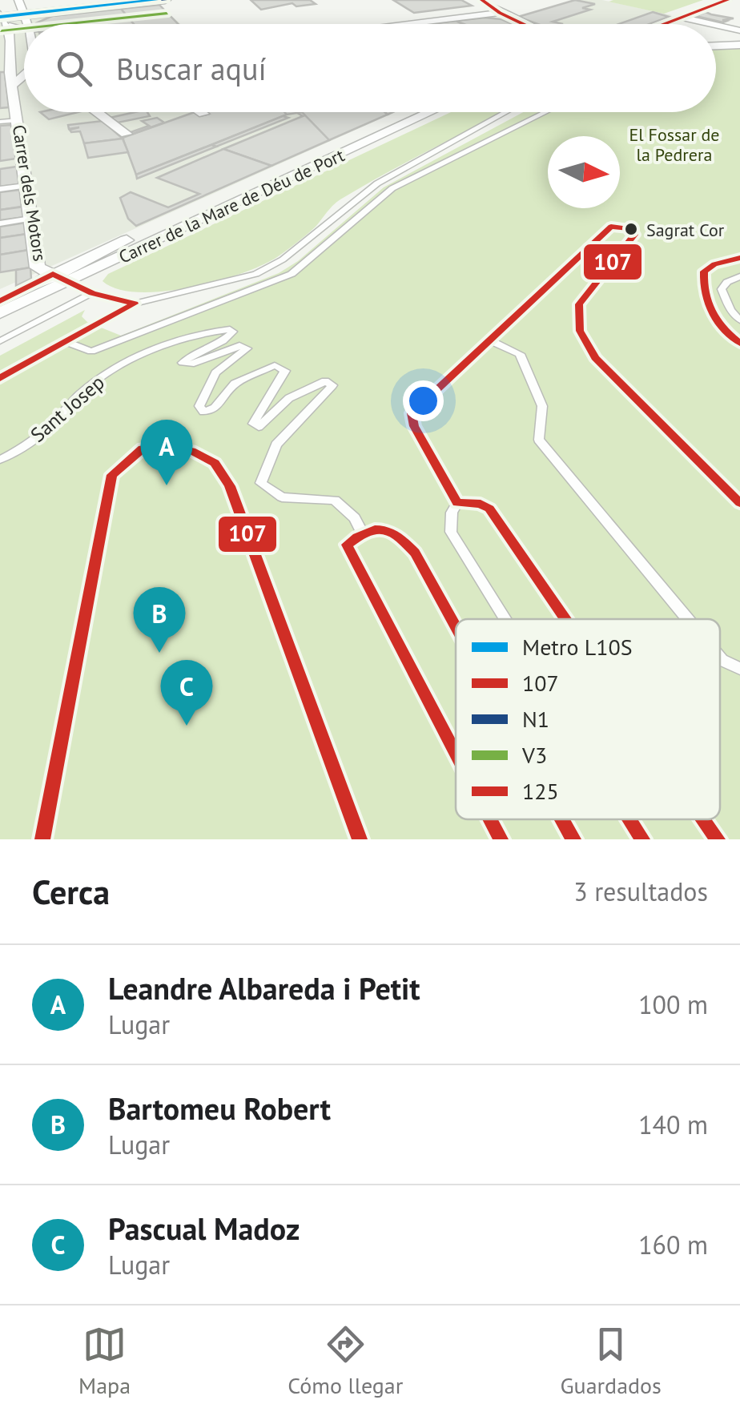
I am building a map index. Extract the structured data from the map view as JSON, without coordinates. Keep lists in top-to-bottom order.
{
  "streets": {
    "street": ["Carrer dels Motors", "Carrer de la Mare de Déu de Port"],
    "lane": ["Sant Josep"]
  },
  "crossings": [
    ["Carrer dels Motors", "Carrer de la Mare de Déu de Port"]
  ],
  "parks": ["El Fossar de la Pedrera"],
  "places": ["Sagrat Cor"],
  "lines": [
    "metro line L10S",
    "transit line N1",
    "transit line 125",
    "transit line V3",
    "transit line 107"
  ],
  "legend": [
    "Metro L10S",
    "107",
    "N1",
    "V3",
    "125"
  ],
  "north": "right",
  "page": {
    "search": "Buscar aquí",
    "pins": ["A", "B", "C"],
    "heading": ["Cerca", "3 resultados"],
    "list": [
      {
        "mark": "A",
        "name": "Leandre Albareda i Petit",
        "note": "Lugar",
        "value": "100 m"
      },
      {
        "mark": "B",
        "name": "Bartomeu Robert",
        "note": "Lugar",
        "value": "140 m"
      },
      {
        "mark": "C",
        "name": "Pascual Madoz",
        "note": "Lugar",
        "value": "160 m"
      }
    ],
    "nav": ["Mapa", "Cómo llegar", "Guardados"]
  }
}
